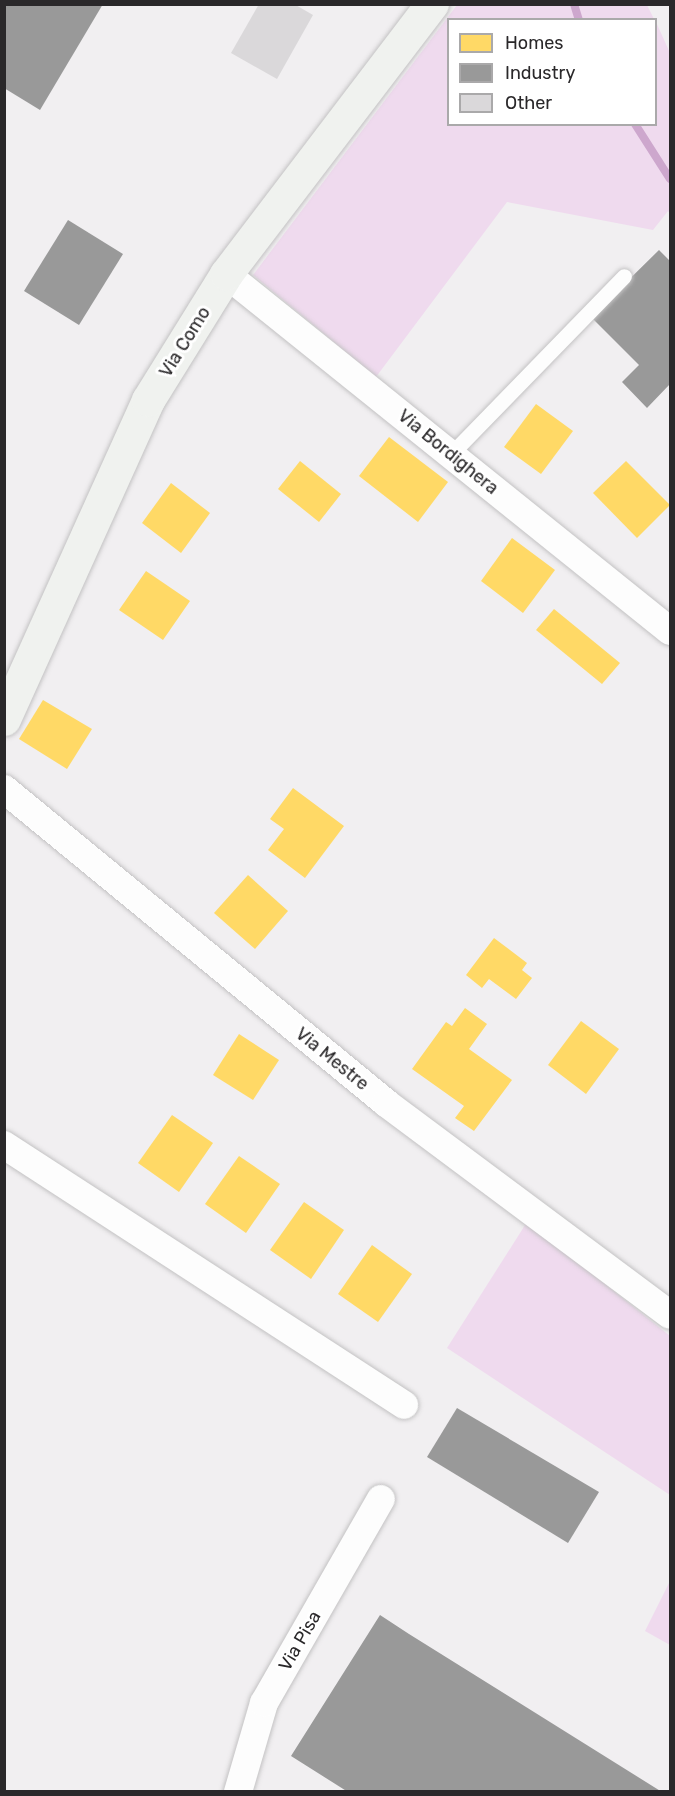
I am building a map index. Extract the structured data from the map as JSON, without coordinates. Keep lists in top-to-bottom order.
{
  "streets": {
    "main road": ["Via Como"],
    "street": ["Via Bordighera", "Via Mestre", "Via Pisa"]
  },
  "crossings": [
    ["Via Como", "Via Bordighera"]
  ],
  "legend": ["Homes", "Industry", "Other"]
}
